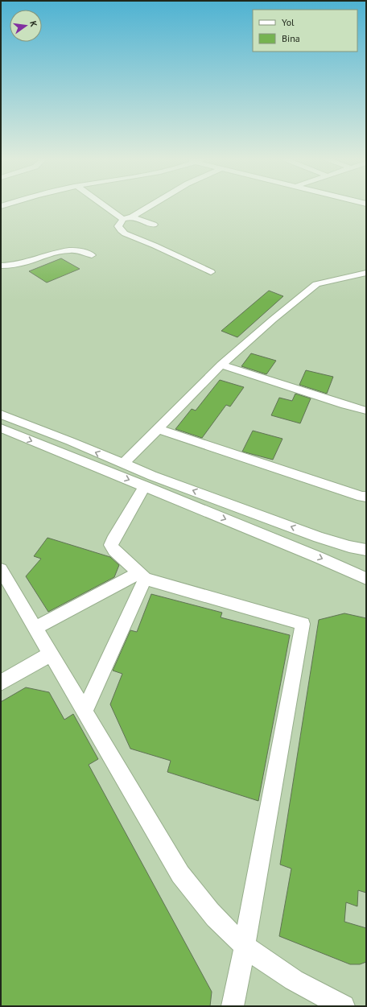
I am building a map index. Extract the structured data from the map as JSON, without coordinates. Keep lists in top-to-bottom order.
{
  "legend": ["Yol", "Bina"],
  "north": "right"
}
